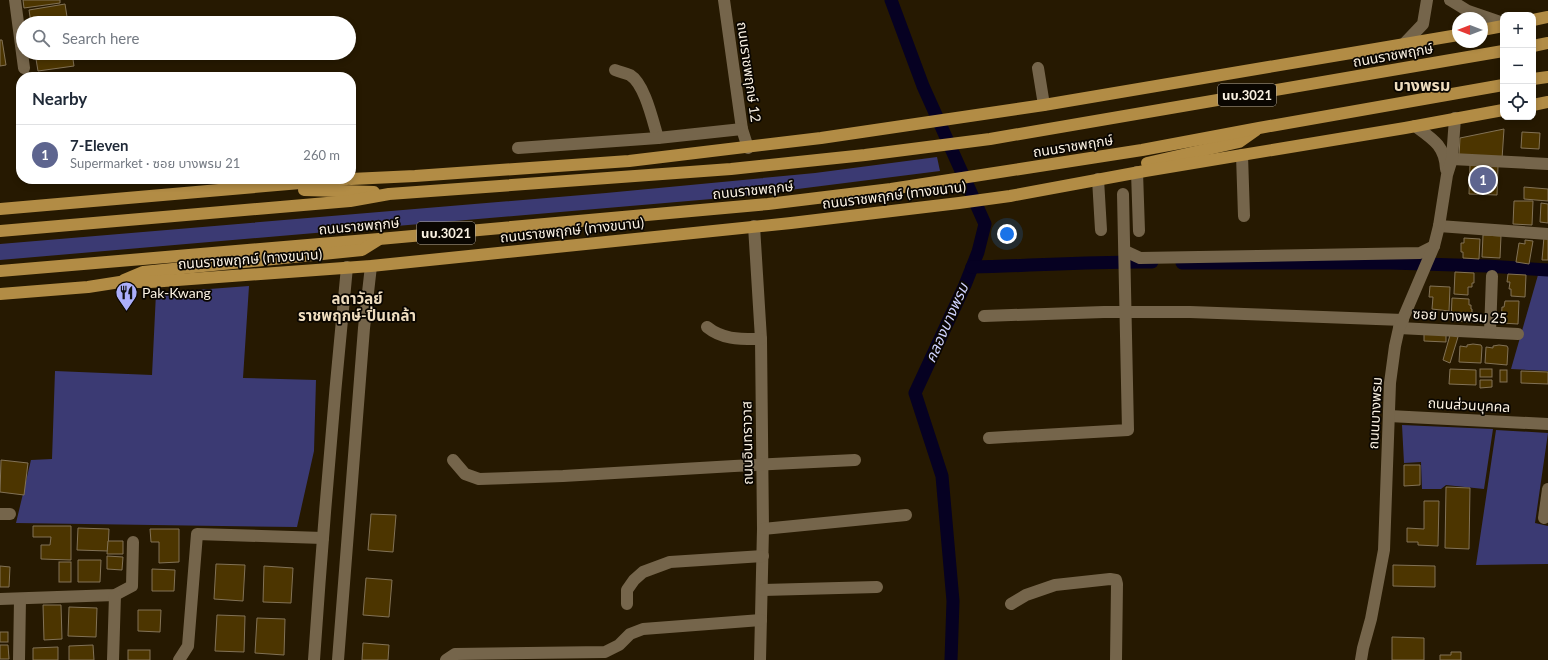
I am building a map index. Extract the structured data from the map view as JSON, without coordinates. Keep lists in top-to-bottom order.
{
  "streets": {
    "main road": ["ถนนราชพฤกษ์", "นบ.3021", "ถนนราชพฤกษ์ (ทางขนาน)"],
    "street": [
      "ถนนราชพฤกษ์ 12",
      "ซอย บางพรม 25",
      "ถนนส่วนบุคคล",
      "ถนนบางพรม",
      "ถนนอินทราวาส"
    ]
  },
  "crossings": [
    ["ถนนราชพฤกษ์", "นบ.3021"],
    ["ถนนราชพฤกษ์ 12", "นบ.3021"],
    ["นบ.3021", "ถนนราชพฤกษ์ (ทางขนาน)"],
    ["นบ.3021", "ถนนบางพรม"],
    ["ถนนราชพฤกษ์ (ทางขนาน)", "ถนนอินทราวาส"],
    ["ซอย บางพรม 25", "ถนนบางพรม"],
    ["ถนนส่วนบุคคล", "ถนนบางพรม"]
  ],
  "districts": ["บางพรม", "ลดาวัลย์ ราชพฤกษ์-ปิ่นเกล้า"],
  "water": ["คลองบางพรม"],
  "places": {
    "restaurant": ["Pak-Kwang"]
  },
  "north": "left",
  "page": {
    "map_buttons": ["+", "−"],
    "search": "Search here",
    "heading": "Nearby",
    "list": [
      {
        "mark": "1",
        "name": "7-Eleven",
        "note": "Supermarket · ซอย บางพรม 21",
        "value": "260 m"
      }
    ],
    "pins": "1"
  }
}
